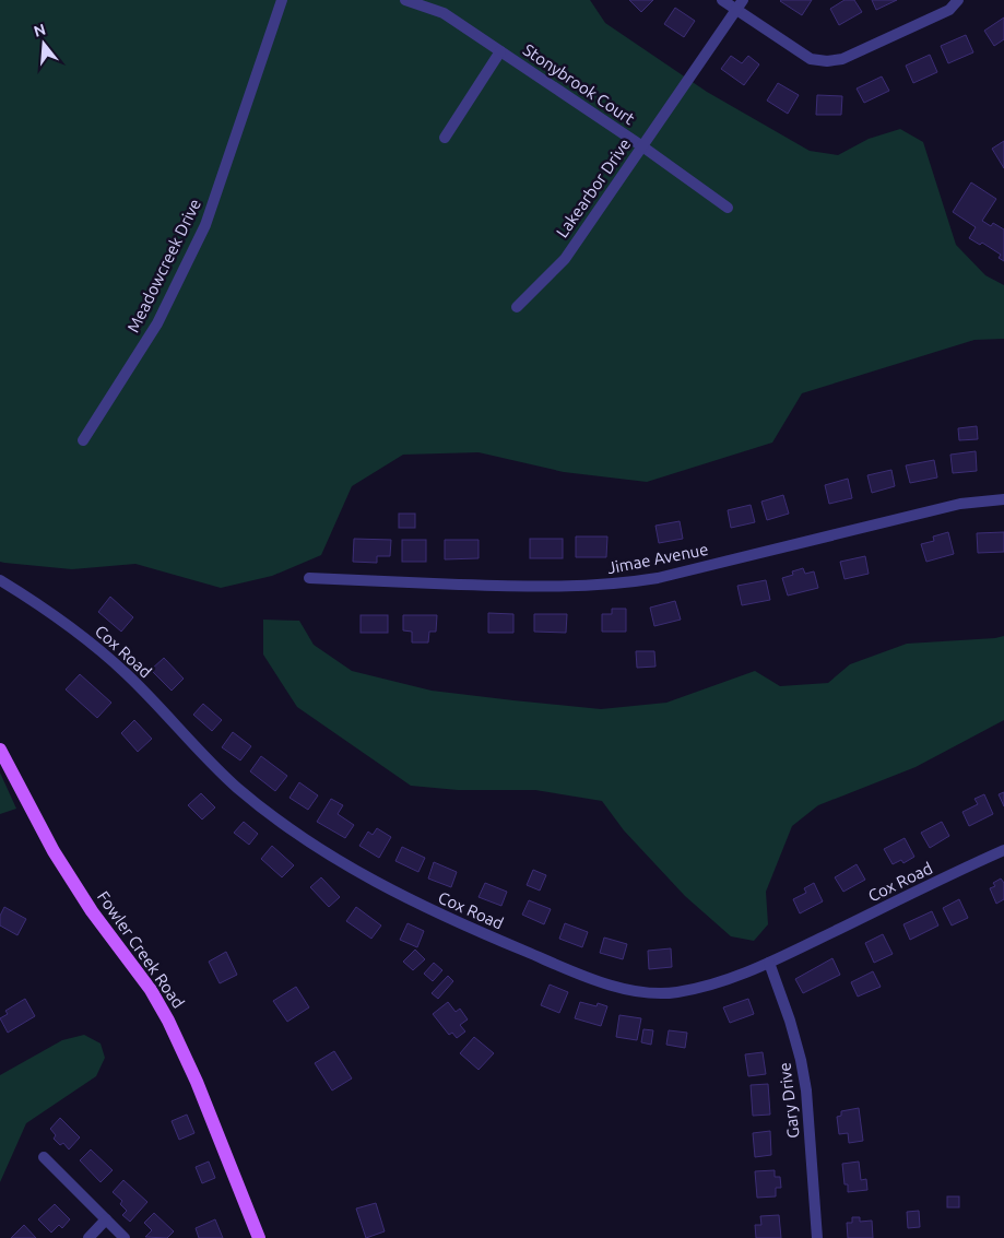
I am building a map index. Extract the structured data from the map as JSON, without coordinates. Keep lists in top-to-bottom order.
{
  "streets": {
    "main road": ["Fowler Creek Road"],
    "street": [
      "Stonybrook Court",
      "Lakearbor Drive",
      "Meadowcreek Drive",
      "Jimae Avenue",
      "Cox Road",
      "Gary Drive"
    ]
  },
  "crossings": [
    ["Stonybrook Court", "Lakearbor Drive"],
    ["Cox Road", "Gary Drive"]
  ],
  "north": "top"
}
